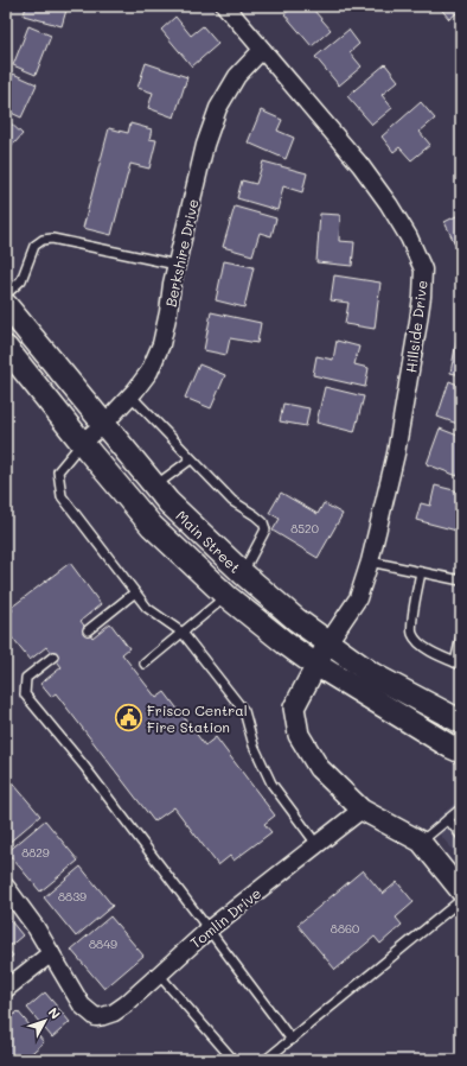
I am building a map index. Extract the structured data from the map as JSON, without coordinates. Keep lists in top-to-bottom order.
{
  "streets": {
    "main road": ["Main Street"],
    "street": ["Berkshire Drive", "Hillside Drive", "Tomlin Drive"]
  },
  "crossings": [
    ["Berkshire Drive", "Hillside Drive"],
    ["Berkshire Drive", "Main Street"],
    ["Hillside Drive", "Main Street"]
  ],
  "places": {
    "public building": ["Frisco Central Fire Station"]
  },
  "house_numbers": [
    "8520",
    "8829",
    "8839",
    "8860",
    "8849"
  ],
  "north": "top right"
}
